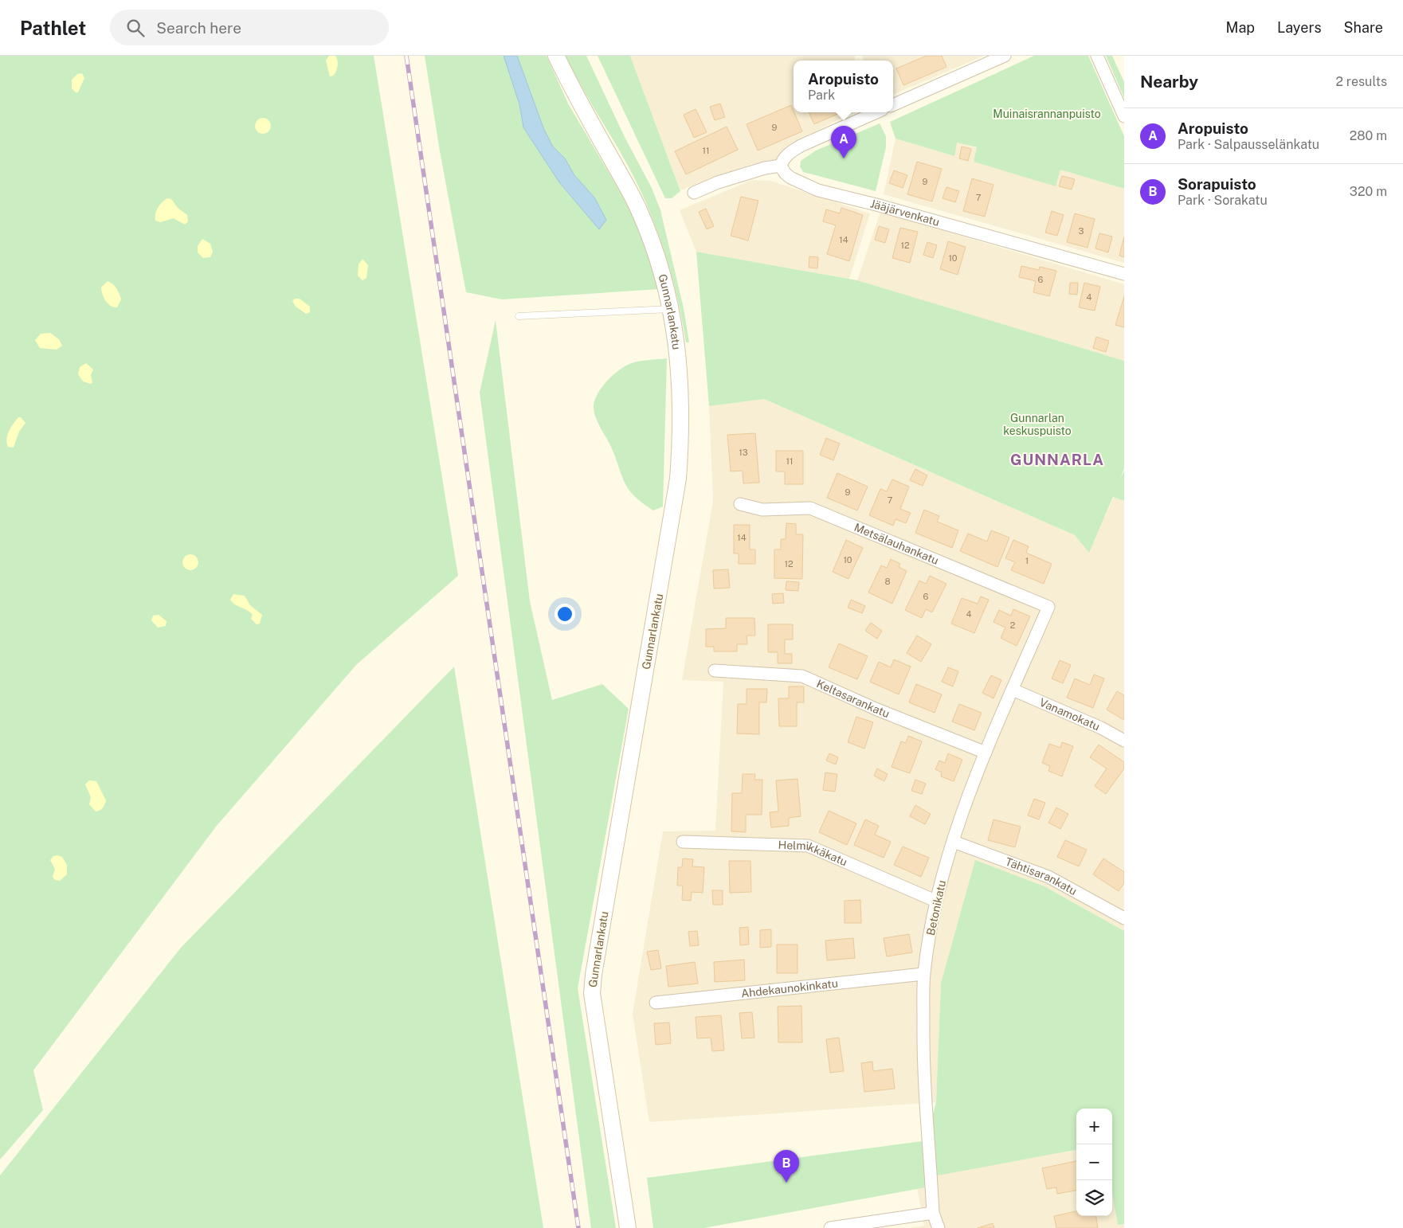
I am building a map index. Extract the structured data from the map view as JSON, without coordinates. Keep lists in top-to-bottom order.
{
  "streets": {
    "street": [
      "Jääjärvenkatu",
      "Gunnarlankatu",
      "Metsälauhankatu",
      "Keltasarankatu",
      "Vanamokatu",
      "Helmikkäkatu",
      "Tähtisarankatu",
      "Betonikatu",
      "Ahdekaunokinkatu"
    ]
  },
  "crossings": [
    ["Metsälauhankatu", "Betonikatu"],
    ["Keltasarankatu", "Betonikatu"],
    ["Vanamokatu", "Betonikatu"],
    ["Helmikkäkatu", "Betonikatu"],
    ["Tähtisarankatu", "Betonikatu"],
    ["Betonikatu", "Ahdekaunokinkatu"]
  ],
  "districts": ["GUNNARLA"],
  "parks": ["Muinaisrannanpuisto", "Gunnarlan keskuspuisto"],
  "house_numbers": [
    "9",
    "11",
    "9",
    "7",
    "3",
    "14",
    "12",
    "10",
    "6",
    "4",
    "13",
    "11",
    "9",
    "7",
    "14",
    "10",
    "1",
    "12",
    "8",
    "6",
    "4",
    "2"
  ],
  "page": {
    "header": "Pathlet",
    "search": "Search here",
    "nav": ["Map", "Layers", "Share"],
    "heading": ["Nearby", "2 results"],
    "popup": ["Aropuisto", "Park"],
    "list": [
      {
        "mark": "A",
        "name": "Aropuisto",
        "note": "Park · Salpausselänkatu",
        "value": "280 m"
      },
      {
        "mark": "B",
        "name": "Sorapuisto",
        "note": "Park · Sorakatu",
        "value": "320 m"
      }
    ],
    "pins": ["A", "B"],
    "map_buttons": ["+", "−"]
  }
}
